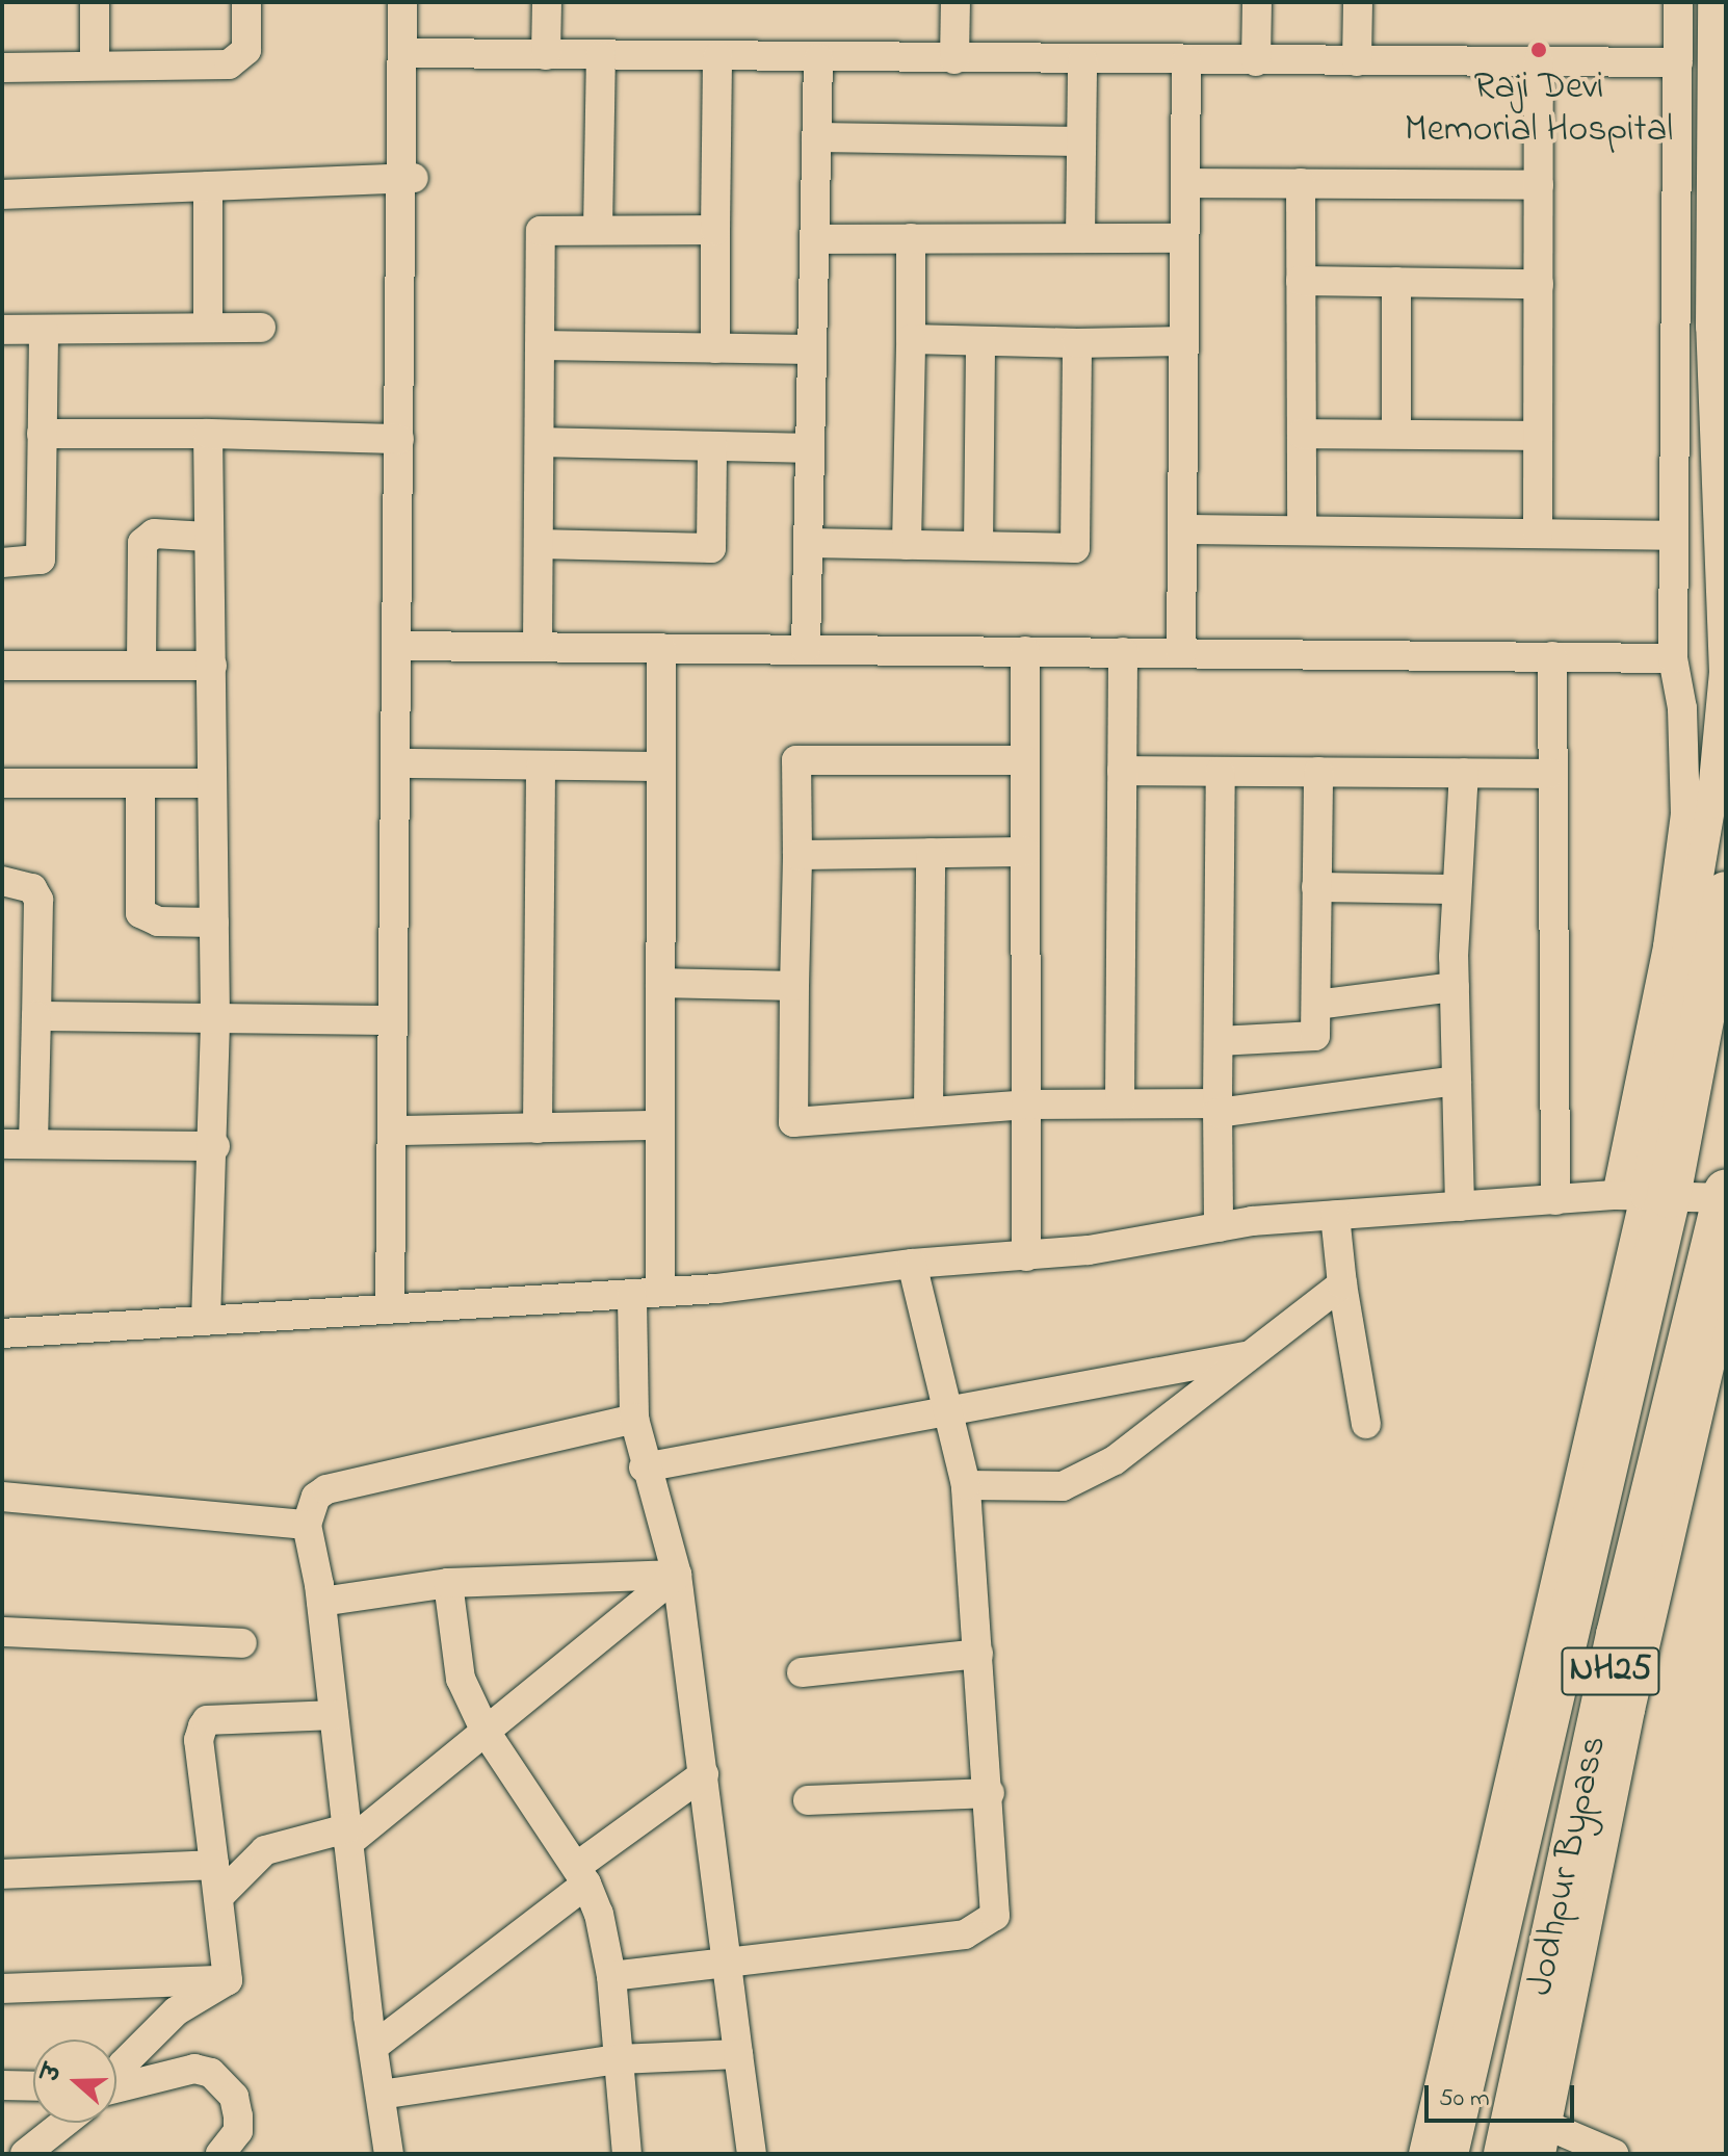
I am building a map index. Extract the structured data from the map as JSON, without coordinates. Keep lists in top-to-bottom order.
{
  "streets": {
    "highway": ["NH25", "Jodhpur Bypass"]
  },
  "places": ["Raji Devi Memorial Hospital"],
  "scale_bar": "50 m",
  "north": "left"
}
